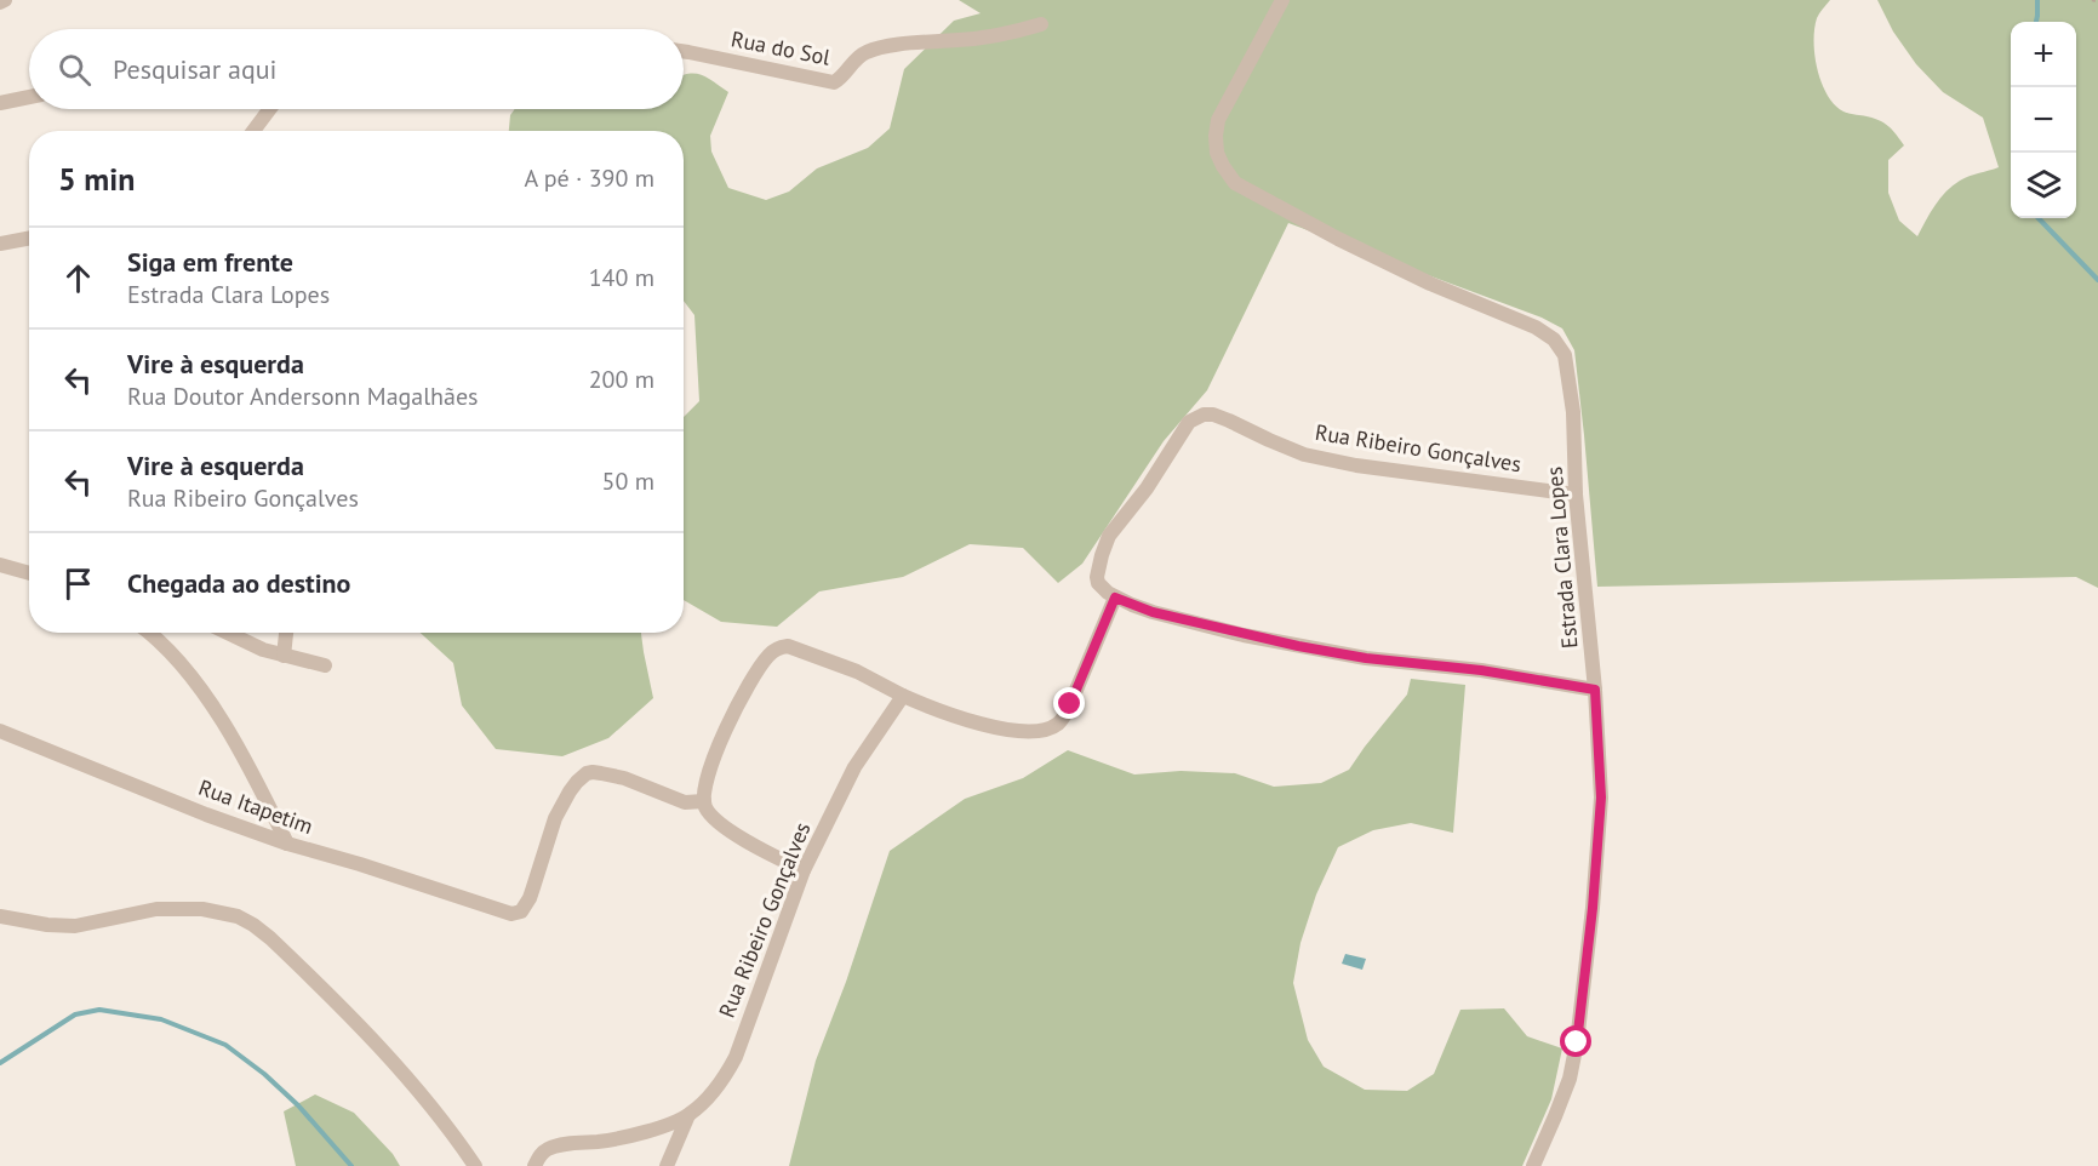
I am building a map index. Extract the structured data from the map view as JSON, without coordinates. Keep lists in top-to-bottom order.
{
  "streets": {
    "street": [
      "Rua do Sol",
      "Rua Ribeiro Gonçalves",
      "Estrada Clara Lopes",
      "Rua Itapetim"
    ]
  },
  "crossings": [
    ["Rua Ribeiro Gonçalves", "Estrada Clara Lopes"]
  ],
  "page": {
    "map_buttons": ["+", "−"],
    "search": "Pesquisar aqui",
    "heading": ["5 min", "A pé · 390 m"],
    "list": [
      ["Siga em frente", "Estrada Clara Lopes", "140 m"],
      ["Vire à esquerda", "Rua Doutor Andersonn Magalhães", "200 m"],
      ["Vire à esquerda", "Rua Ribeiro Gonçalves", "50 m"],
      "Chegada ao destino"
    ]
  }
}
